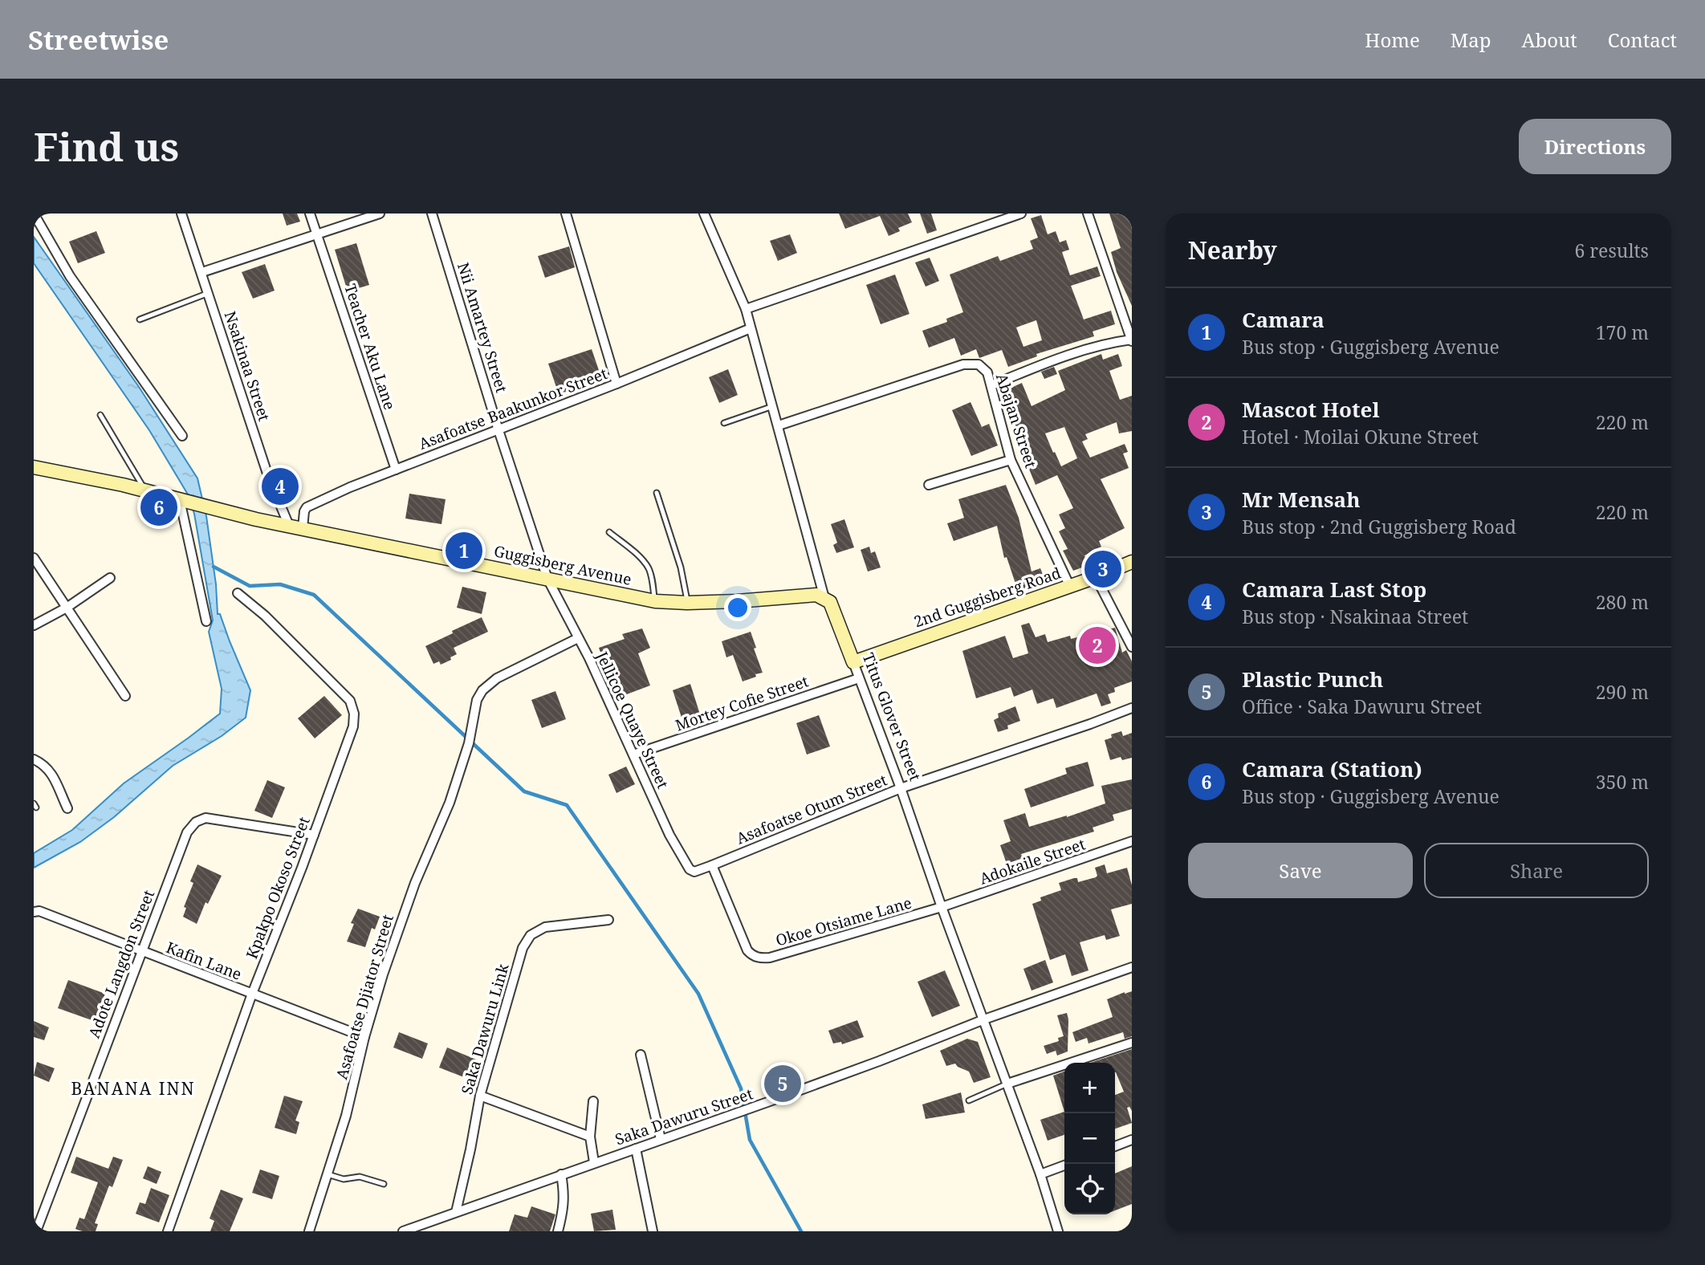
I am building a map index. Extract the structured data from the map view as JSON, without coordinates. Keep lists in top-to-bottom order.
{
  "streets": {
    "main road": ["Guggisberg Avenue", "2nd Guggisberg Road", "Titus Glover Street"],
    "street": [
      "Nii Amartey Street",
      "Teacher Aku Lane",
      "Nsakinaa Street",
      "Asafoatse Baakunkor Street",
      "Abajan Street",
      "Mortey Cofie Street",
      "Jellicoe Quaye Street",
      "Asafoatse Otum Street",
      "Adokaile Street",
      "Kpakpo Okoso Street",
      "Okoe Otsiame Lane",
      "Kafin Lane",
      "Adote Langdon Street",
      "Asafoatse Djiator Street",
      "Saka Dawuru Link",
      "Saka Dawuru Street"
    ]
  },
  "crossings": [
    ["Nii Amartey Street", "Asafoatse Baakunkor Street"],
    ["Nii Amartey Street", "Guggisberg Avenue"],
    ["Nii Amartey Street", "Jellicoe Quaye Street"],
    ["Teacher Aku Lane", "Asafoatse Baakunkor Street"],
    ["Nsakinaa Street", "Guggisberg Avenue"],
    ["Asafoatse Baakunkor Street", "Guggisberg Avenue"],
    ["Asafoatse Baakunkor Street", "Titus Glover Street"],
    ["Abajan Street", "2nd Guggisberg Road"],
    ["Abajan Street", "Titus Glover Street"],
    ["Guggisberg Avenue", "Titus Glover Street"],
    ["Guggisberg Avenue", "Jellicoe Quaye Street"],
    ["2nd Guggisberg Road", "Titus Glover Street"],
    ["Mortey Cofie Street", "Titus Glover Street"],
    ["Mortey Cofie Street", "Jellicoe Quaye Street"],
    ["Titus Glover Street", "Asafoatse Otum Street"],
    ["Titus Glover Street", "Adokaile Street"],
    ["Titus Glover Street", "Okoe Otsiame Lane"],
    ["Titus Glover Street", "Saka Dawuru Street"],
    ["Jellicoe Quaye Street", "Asafoatse Otum Street"],
    ["Jellicoe Quaye Street", "Asafoatse Djiator Street"],
    ["Asafoatse Otum Street", "Okoe Otsiame Lane"],
    ["Adokaile Street", "Okoe Otsiame Lane"],
    ["Kpakpo Okoso Street", "Kafin Lane"],
    ["Kpakpo Okoso Street", "Adote Langdon Street"],
    ["Kafin Lane", "Adote Langdon Street"],
    ["Kafin Lane", "Asafoatse Djiator Street"],
    ["Saka Dawuru Link", "Saka Dawuru Street"]
  ],
  "districts": ["BANANA INN"],
  "page": {
    "header": "Streetwise",
    "nav": [
      "Home",
      "Map",
      "About",
      "Contact"
    ],
    "buttons": [
      "Directions",
      ["Save", "Share"]
    ],
    "title": "Find us",
    "heading": ["Nearby", "6 results"],
    "list": [
      {
        "mark": "1",
        "name": "Camara",
        "note": "Bus stop · Guggisberg Avenue",
        "value": "170 m"
      },
      {
        "mark": "2",
        "name": "Mascot Hotel",
        "note": "Hotel · Moilai Okune Street",
        "value": "220 m"
      },
      {
        "mark": "3",
        "name": "Mr Mensah",
        "note": "Bus stop · 2nd Guggisberg Road",
        "value": "220 m"
      },
      {
        "mark": "4",
        "name": "Camara Last Stop",
        "note": "Bus stop · Nsakinaa Street",
        "value": "280 m"
      },
      {
        "mark": "5",
        "name": "Plastic Punch",
        "note": "Office · Saka Dawuru Street",
        "value": "290 m"
      },
      {
        "mark": "6",
        "name": "Camara (Station)",
        "note": "Bus stop · Guggisberg Avenue",
        "value": "350 m"
      }
    ],
    "pins": [
      "4",
      "6",
      "1",
      "3",
      "2",
      "5"
    ],
    "map_buttons": ["+", "−"]
  }
}
